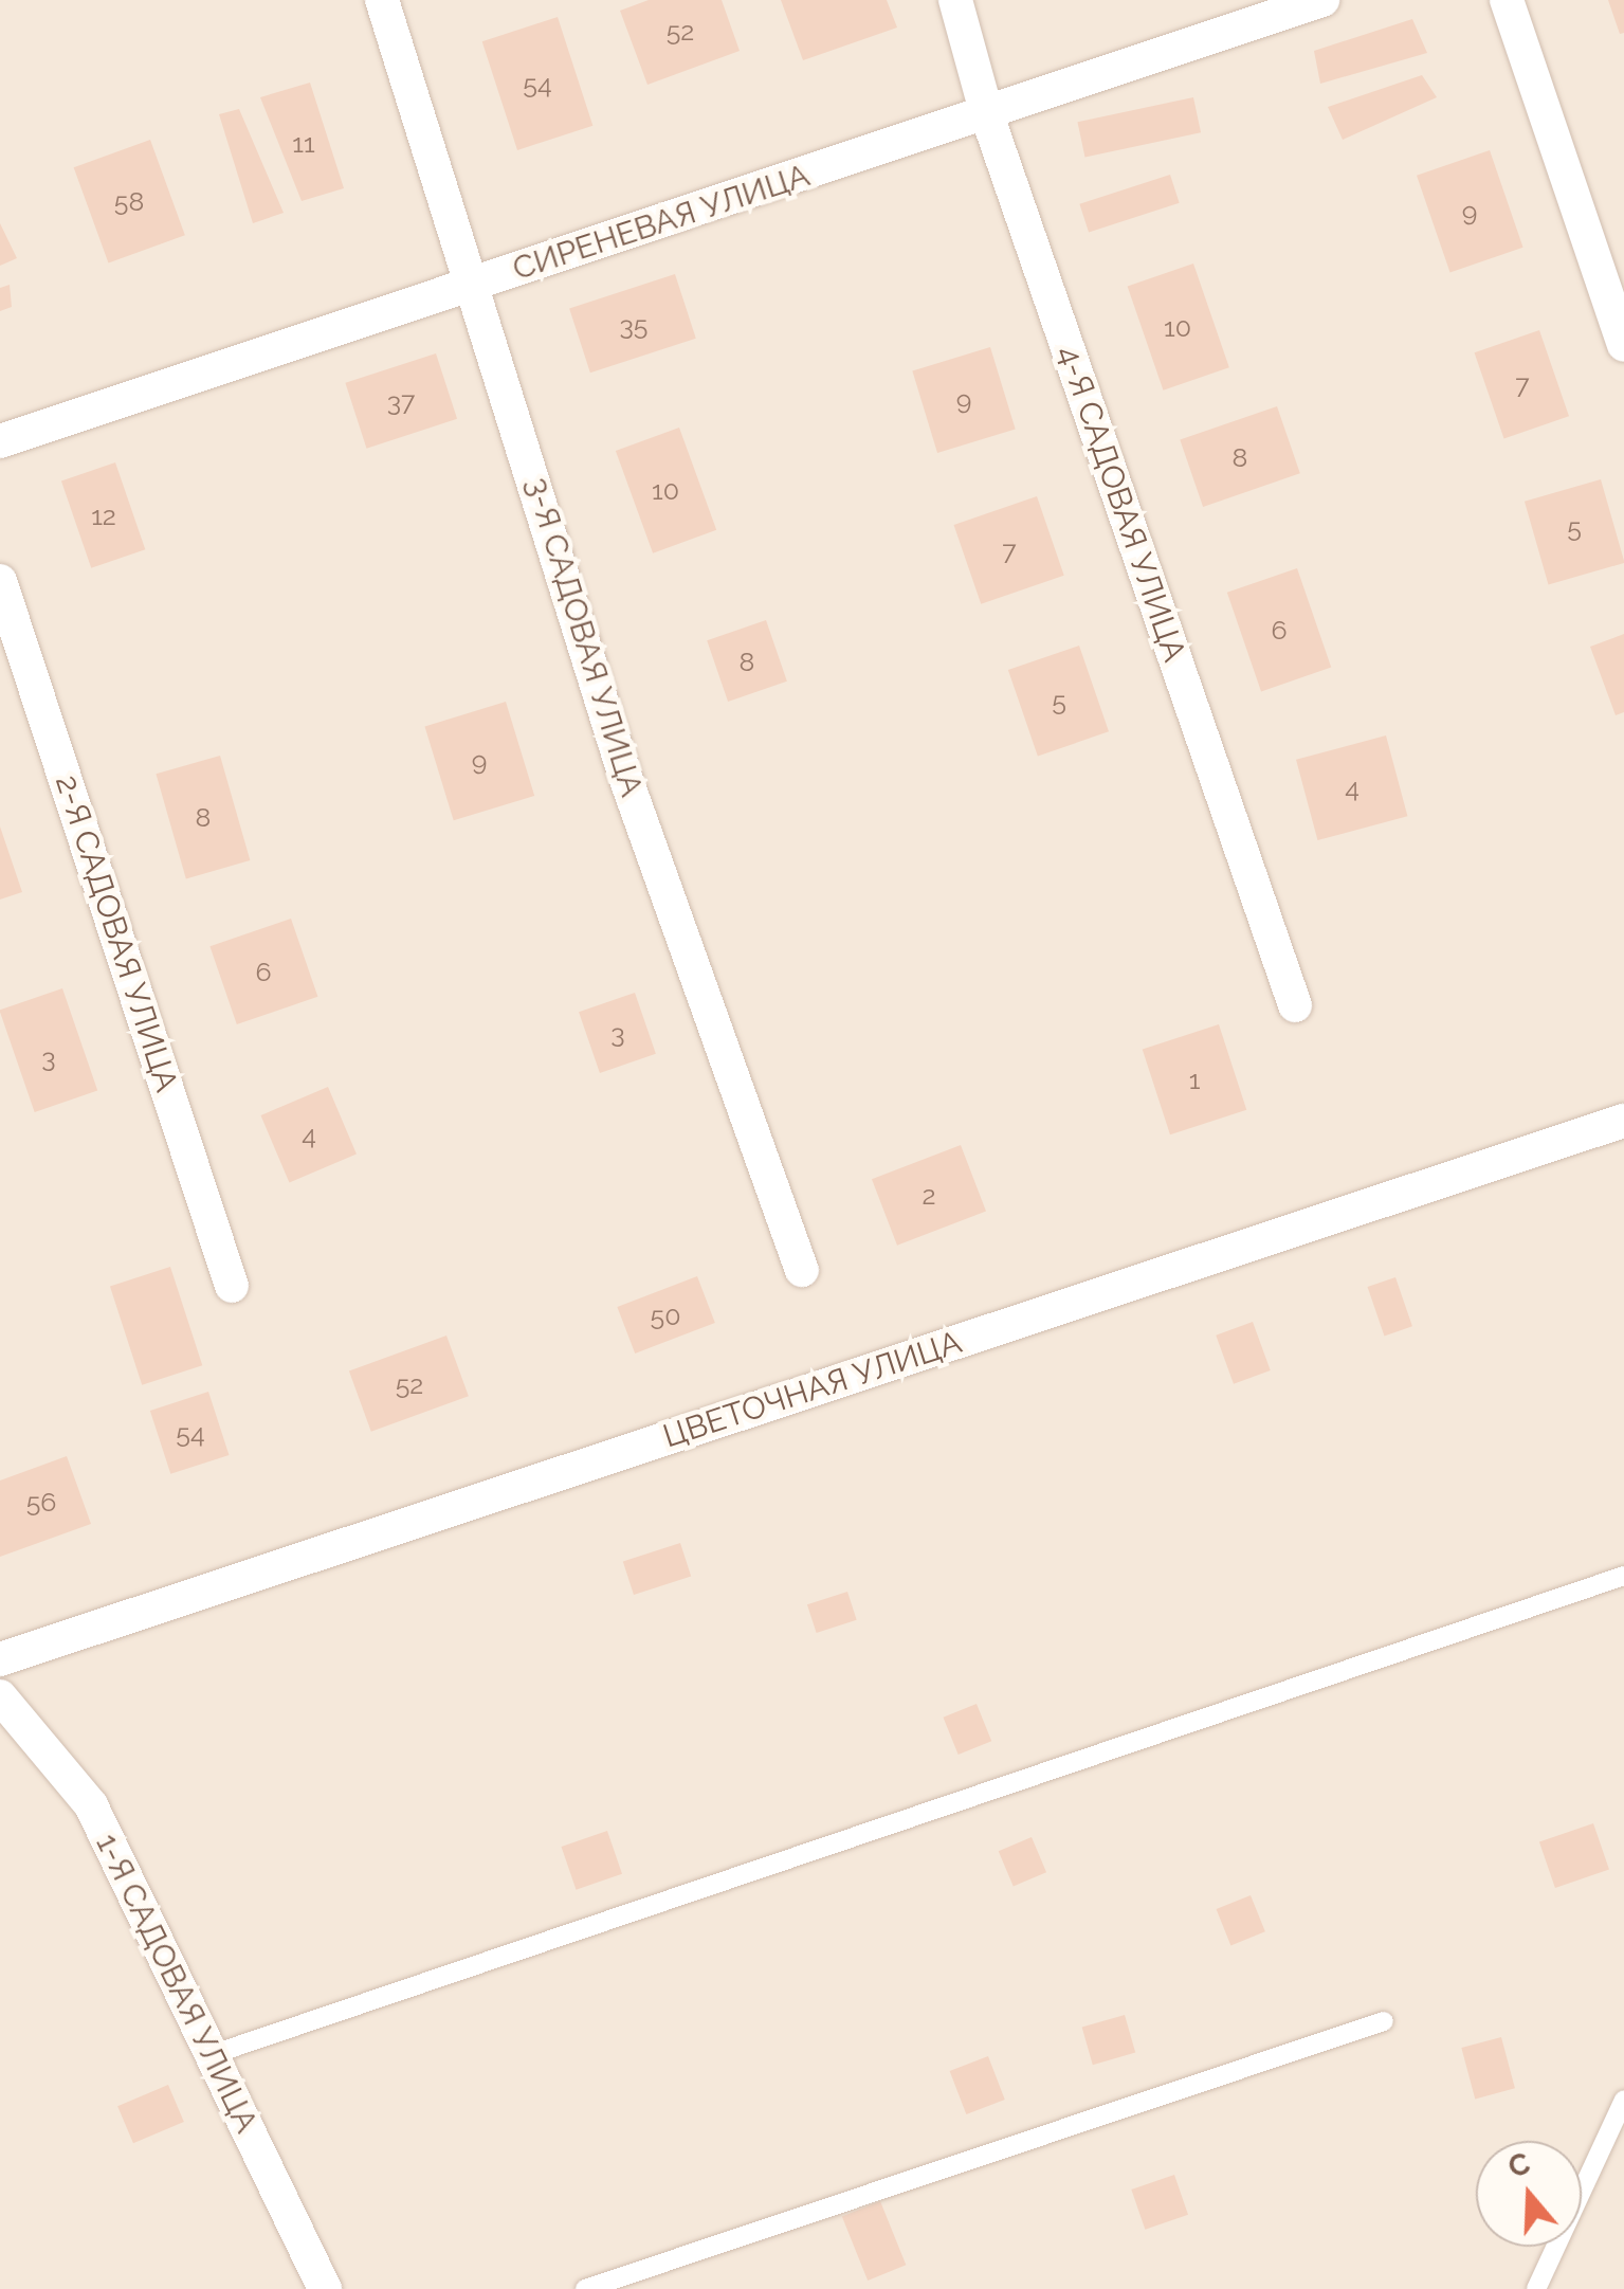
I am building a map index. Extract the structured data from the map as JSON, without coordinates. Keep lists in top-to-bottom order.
{
  "streets": {
    "street": [
      "СИРЕНЕВАЯ УЛИЦА",
      "4-Я САДОВАЯ УЛИЦА",
      "3-Я САДОВАЯ УЛИЦА",
      "2-Я САДОВАЯ УЛИЦА",
      "ЦВЕТОЧНАЯ УЛИЦА",
      "1-Я САДОВАЯ УЛИЦА"
    ]
  },
  "crossings": [
    ["СИРЕНЕВАЯ УЛИЦА", "4-Я САДОВАЯ УЛИЦА"],
    ["СИРЕНЕВАЯ УЛИЦА", "3-Я САДОВАЯ УЛИЦА"]
  ],
  "house_numbers": [
    "52",
    "54",
    "11",
    "58",
    "9",
    "35",
    "10",
    "7",
    "9",
    "37",
    "8",
    "10",
    "12",
    "5",
    "7",
    "6",
    "8",
    "5",
    "9",
    "4",
    "8",
    "6",
    "3",
    "3",
    "1",
    "4",
    "2",
    "50",
    "52",
    "54",
    "56"
  ],
  "north": "top"
}
